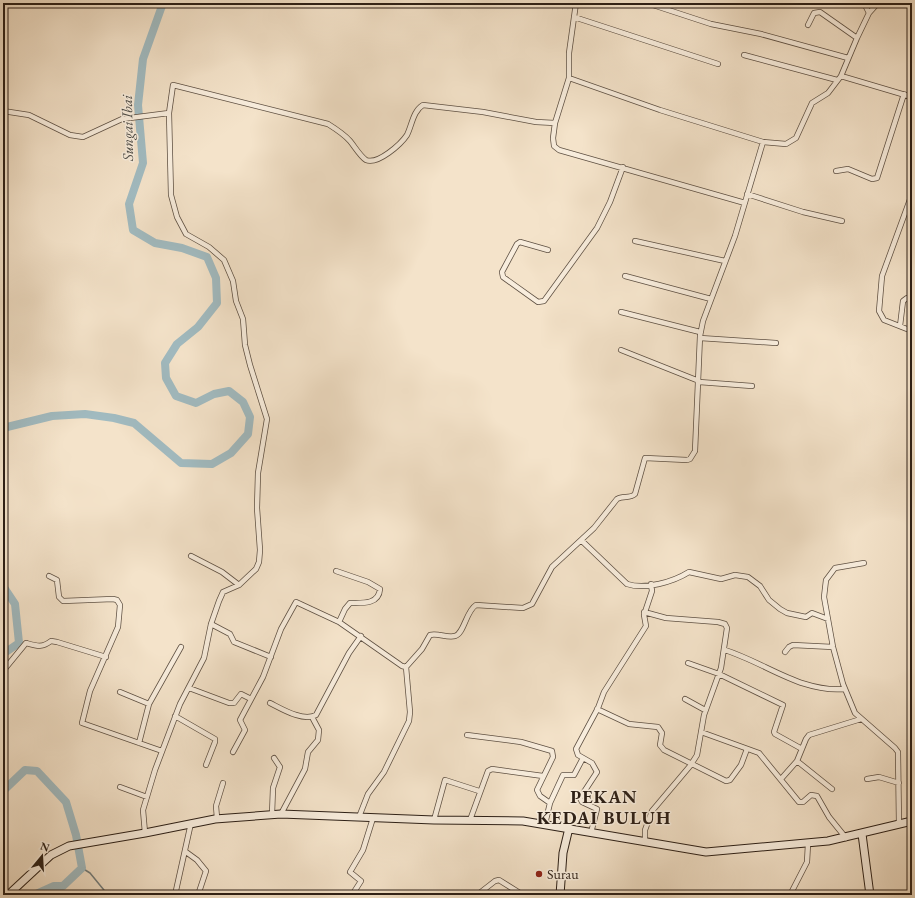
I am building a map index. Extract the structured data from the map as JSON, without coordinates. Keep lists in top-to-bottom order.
{
  "districts": ["PEKAN KEDAI BULUH"],
  "water": ["Sungai Ibai"],
  "places": ["Surau"],
  "north": "top"
}
